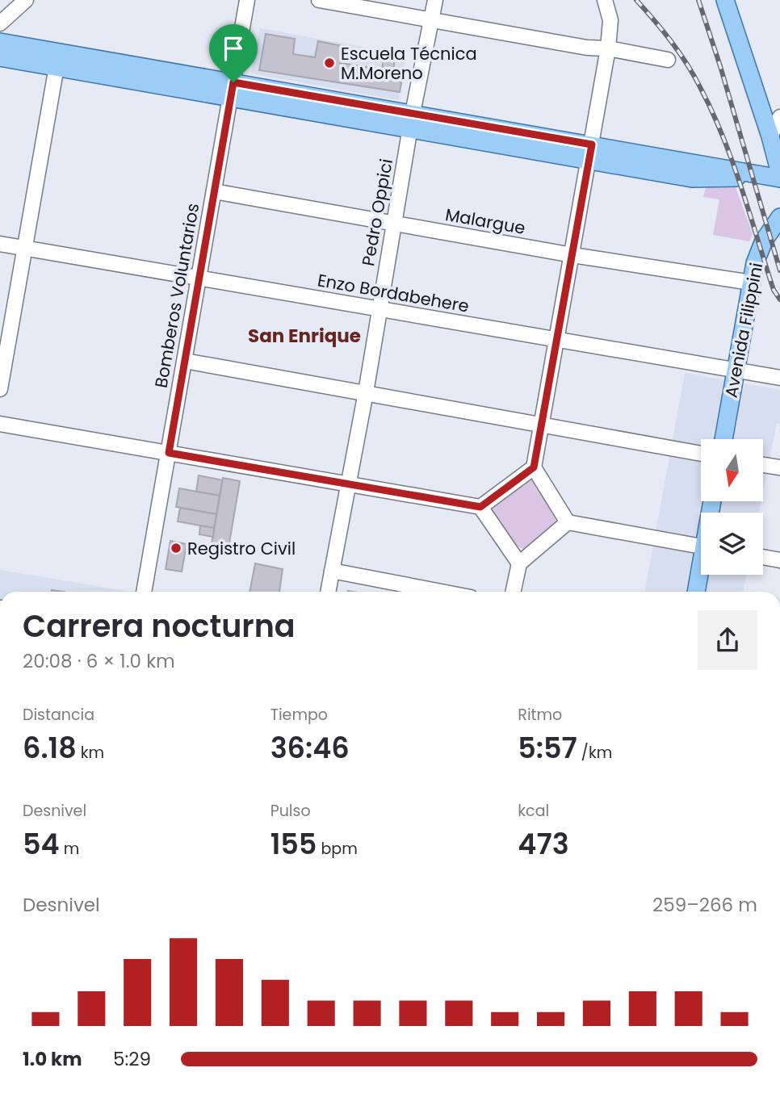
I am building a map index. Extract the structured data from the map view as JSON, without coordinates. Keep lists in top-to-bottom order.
{
  "streets": {
    "main road": ["Avenida Filippini"],
    "street": [
      "Pedro Oppici",
      "Malargue",
      "Enzo Bordabehere",
      "Bomberos Voluntarios"
    ]
  },
  "crossings": [
    ["Pedro Oppici", "Malargue"],
    ["Pedro Oppici", "Enzo Bordabehere"],
    ["Malargue", "Bomberos Voluntarios"],
    ["Malargue", "Avenida Filippini"],
    ["Enzo Bordabehere", "Bomberos Voluntarios"],
    ["Enzo Bordabehere", "Avenida Filippini"]
  ],
  "districts": ["San Enrique"],
  "places": ["Escuela Técnica M.Moreno", "Registro Civil"],
  "north": "bottom",
  "page": {
    "heading": ["Carrera nocturna", "20:08 · 6 × 1.0 km"],
    "stats": [
      ["Distancia", "6.18 km"],
      ["Tiempo", "36:46"],
      ["Ritmo", "5:57 /km"],
      ["Desnivel", "54 m"],
      ["Pulso", "155 bpm"],
      ["kcal", "473"]
    ],
    "chart": ["Desnivel", "259–266 m"],
    "list": [
      {
        "name": "1.0 km",
        "note": "5:29"
      }
    ]
  }
}
